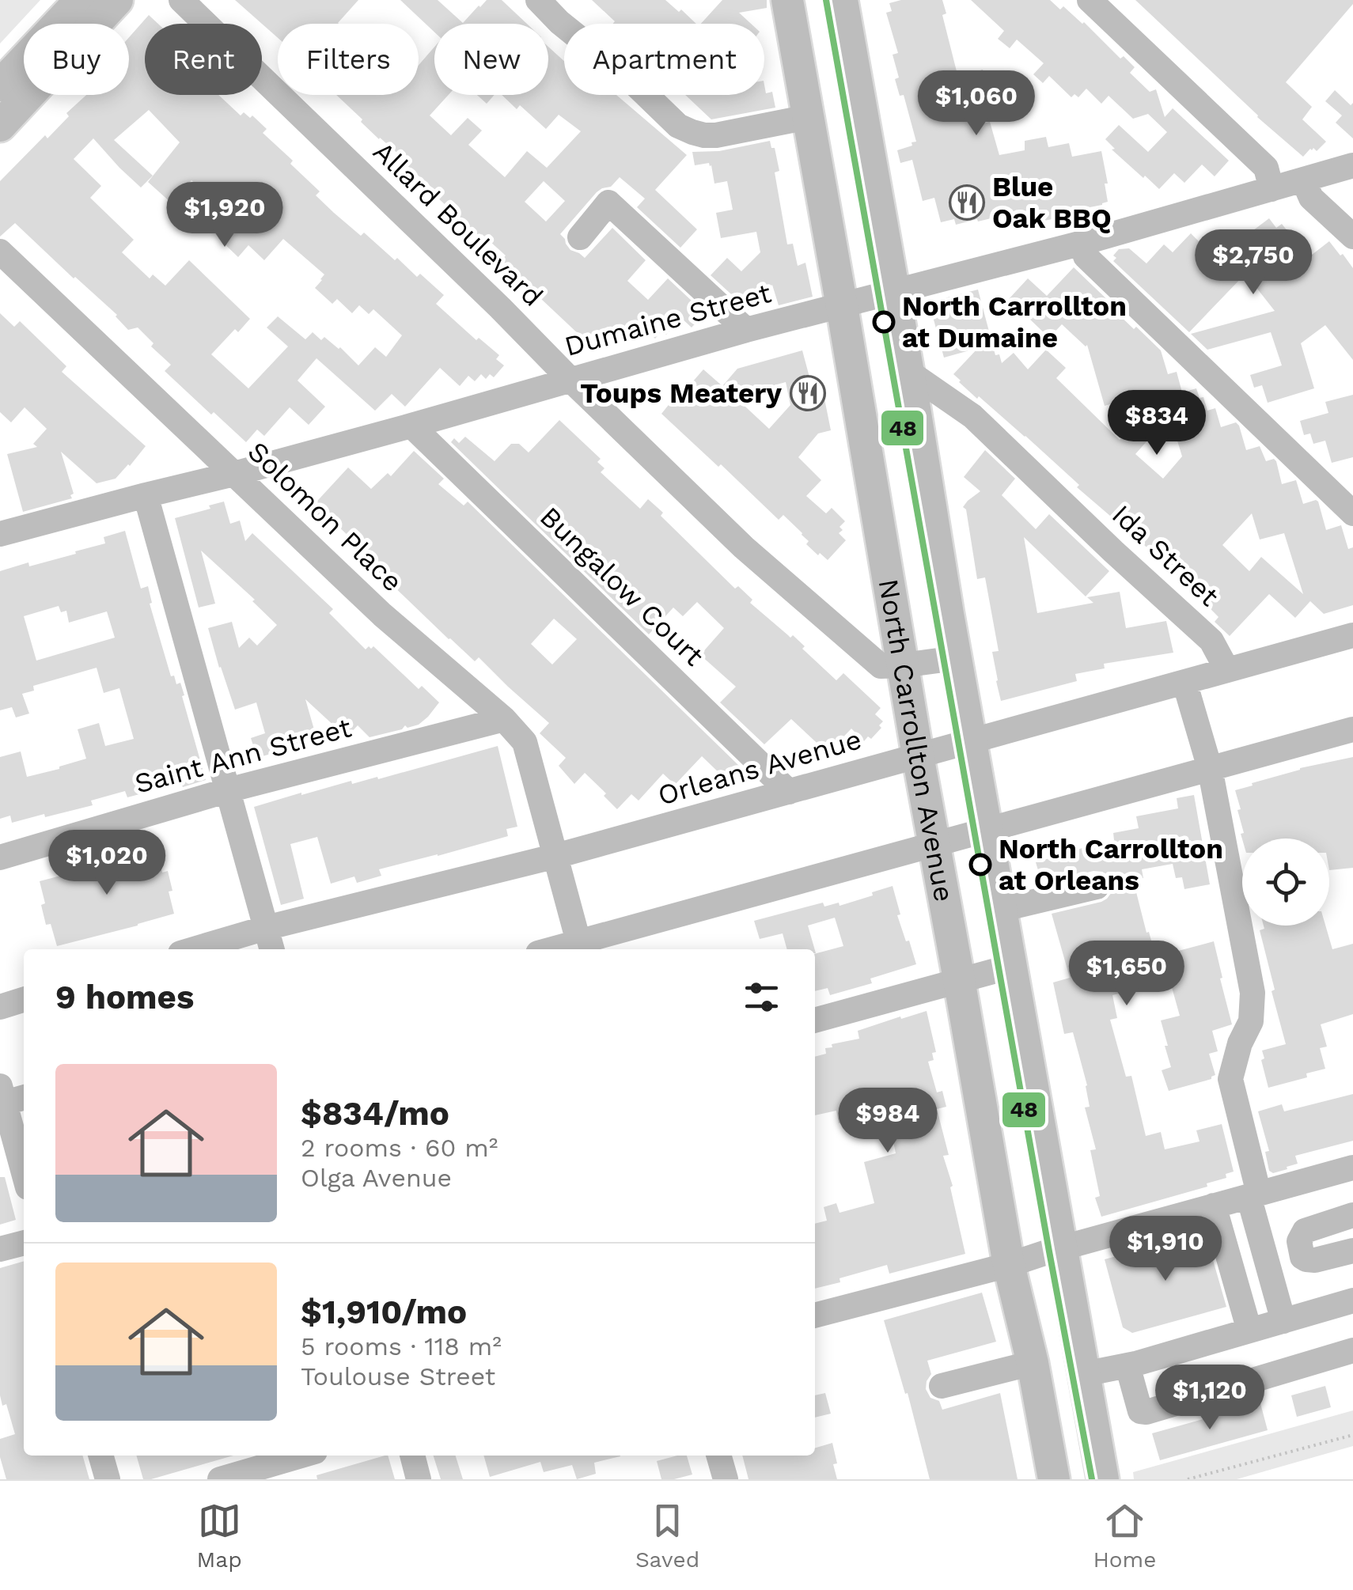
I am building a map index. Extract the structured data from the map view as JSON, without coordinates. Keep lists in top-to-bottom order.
{
  "streets": {
    "main road": ["North Carrollton Avenue"],
    "street": [
      "Allard Boulevard",
      "Dumaine Street",
      "Solomon Place",
      "Ida Street",
      "Bungalow Court",
      "Saint Ann Street",
      "Orleans Avenue"
    ]
  },
  "crossings": [
    ["Allard Boulevard", "Dumaine Street"],
    ["Allard Boulevard", "North Carrollton Avenue"],
    ["Dumaine Street", "Solomon Place"],
    ["Dumaine Street", "Bungalow Court"],
    ["Dumaine Street", "North Carrollton Avenue"],
    ["Solomon Place", "Saint Ann Street"],
    ["Solomon Place", "Orleans Avenue"],
    ["Ida Street", "North Carrollton Avenue"],
    ["Ida Street", "Orleans Avenue"],
    ["Bungalow Court", "Orleans Avenue"],
    ["North Carrollton Avenue", "Orleans Avenue"]
  ],
  "places": {
    "restaurant": ["Blue Oak BBQ", "Toups Meatery"],
    "other": ["North Carrollton at Dumaine", "North Carrollton at Orleans"]
  },
  "lines": ["transit line 48"],
  "page": {
    "chip": [
      "Buy",
      "Rent",
      "Filters",
      "New",
      "Apartment"
    ],
    "price": [
      "$1,060",
      "$1,920",
      "$2,750",
      "$834",
      "$1,020",
      "$1,650",
      "$984",
      "$1,910",
      "$1,120"
    ],
    "heading": "9 homes",
    "list": [
      {
        "name": "$834/mo",
        "note": "2 rooms · 60 m² · Olga Avenue"
      },
      {
        "name": "$1,910/mo",
        "note": "5 rooms · 118 m² · Toulouse Street"
      }
    ],
    "tabs": ["Map", "Saved", "Home"]
  }
}
